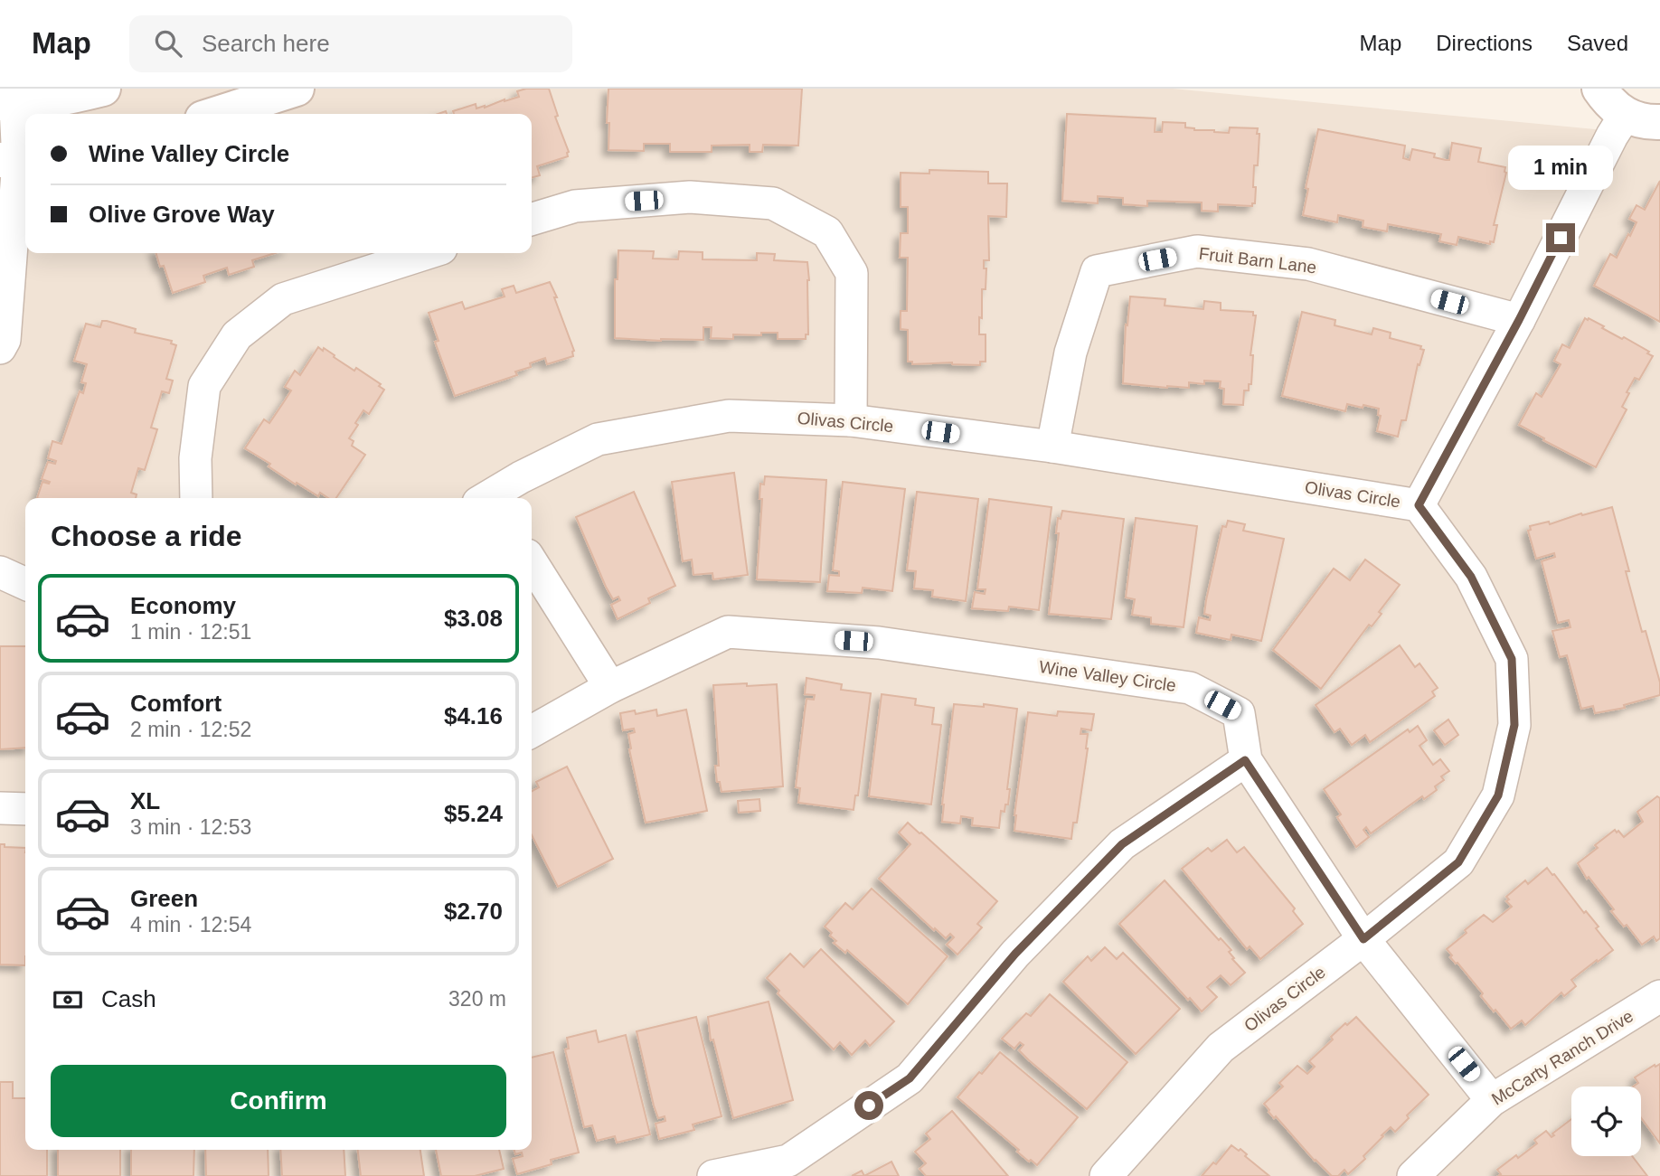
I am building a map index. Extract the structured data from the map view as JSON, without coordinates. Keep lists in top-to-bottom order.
{
  "streets": {
    "street": [
      "Fruit Barn Lane",
      "Olivas Circle",
      "Wine Valley Circle",
      "McCarty Ranch Drive"
    ]
  },
  "crossings": [
    ["Fruit Barn Lane", "Olivas Circle"]
  ],
  "page": {
    "header": "Map",
    "search": "Search here",
    "nav": ["Map", "Directions", "Saved"],
    "banner": ["Wine Valley Circle", "Olive Grove Way"],
    "bubble": "1 min",
    "heading": "Choose a ride",
    "list": [
      {
        "name": "Economy",
        "note": "1 min · 12:51",
        "value": "$3.08"
      },
      {
        "name": "Comfort",
        "note": "2 min · 12:52",
        "value": "$4.16"
      },
      {
        "name": "XL",
        "note": "3 min · 12:53",
        "value": "$5.24"
      },
      {
        "name": "Green",
        "note": "4 min · 12:54",
        "value": "$2.70"
      }
    ],
    "pay": ["Cash", "320 m"],
    "buttons": "Confirm"
  }
}
